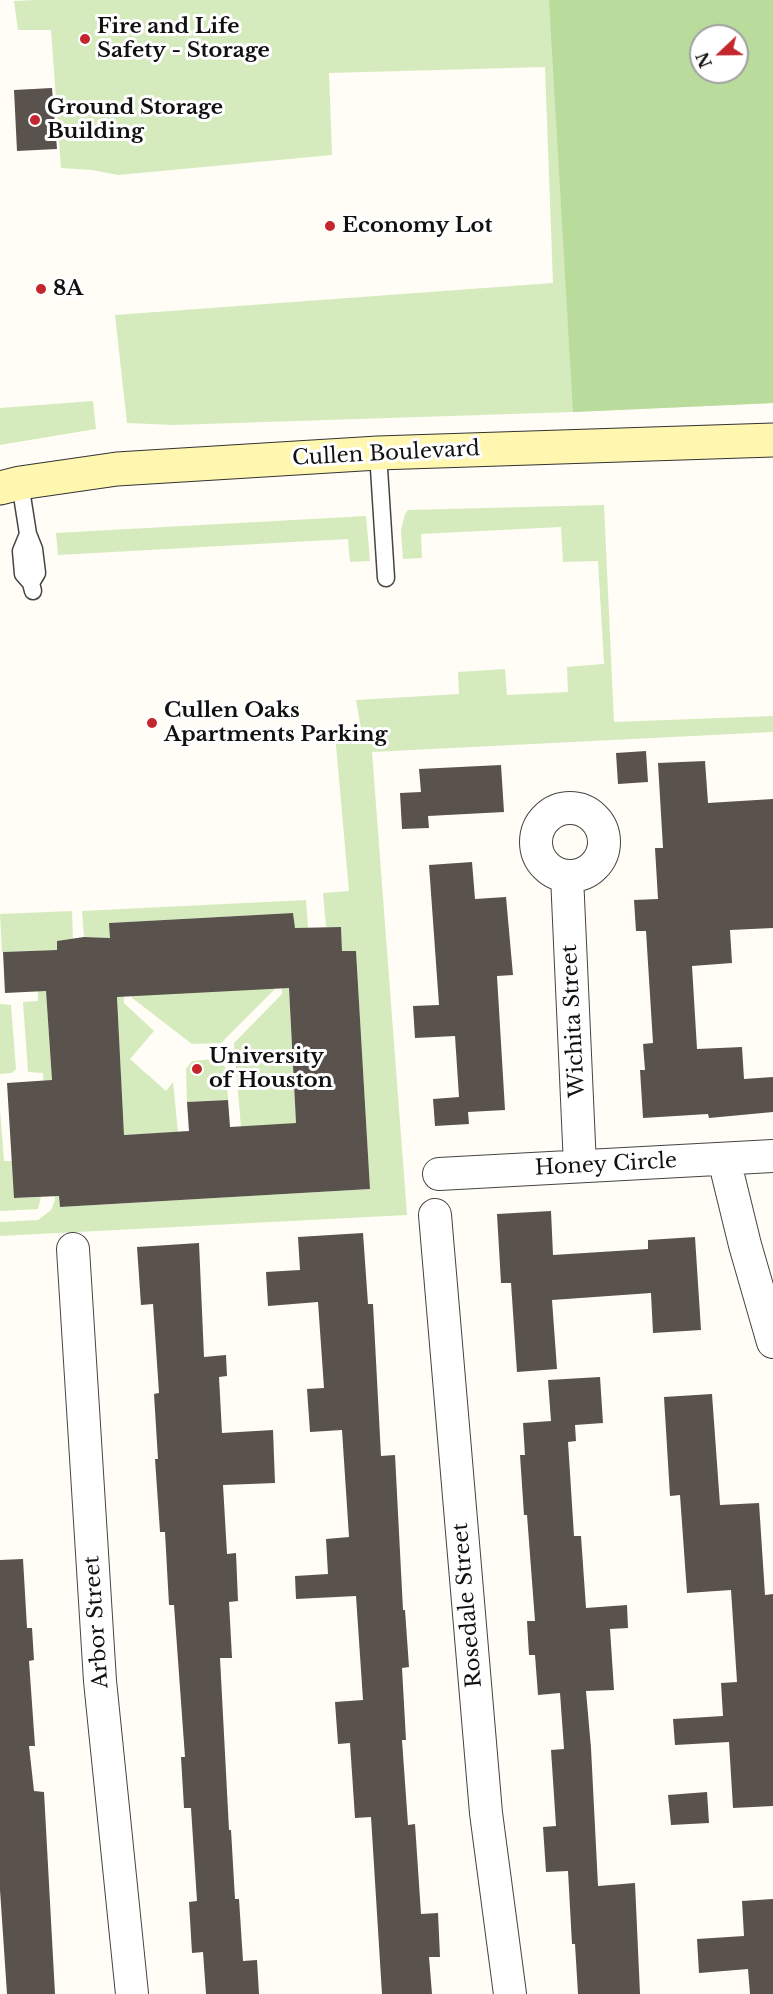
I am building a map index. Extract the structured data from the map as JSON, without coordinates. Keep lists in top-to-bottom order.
{
  "streets": {
    "street": [
      "Cullen Boulevard",
      "Wichita Street",
      "Honey Circle",
      "Rosedale Street",
      "Arbor Street"
    ]
  },
  "crossings": [
    ["Wichita Street", "Honey Circle"]
  ],
  "places": [
    "Fire and Life Safety - Storage",
    "Ground Storage Building",
    "Economy Lot",
    "8A",
    "Cullen Oaks Apartments Parking",
    "University of Houston"
  ],
  "north": "left"
}
